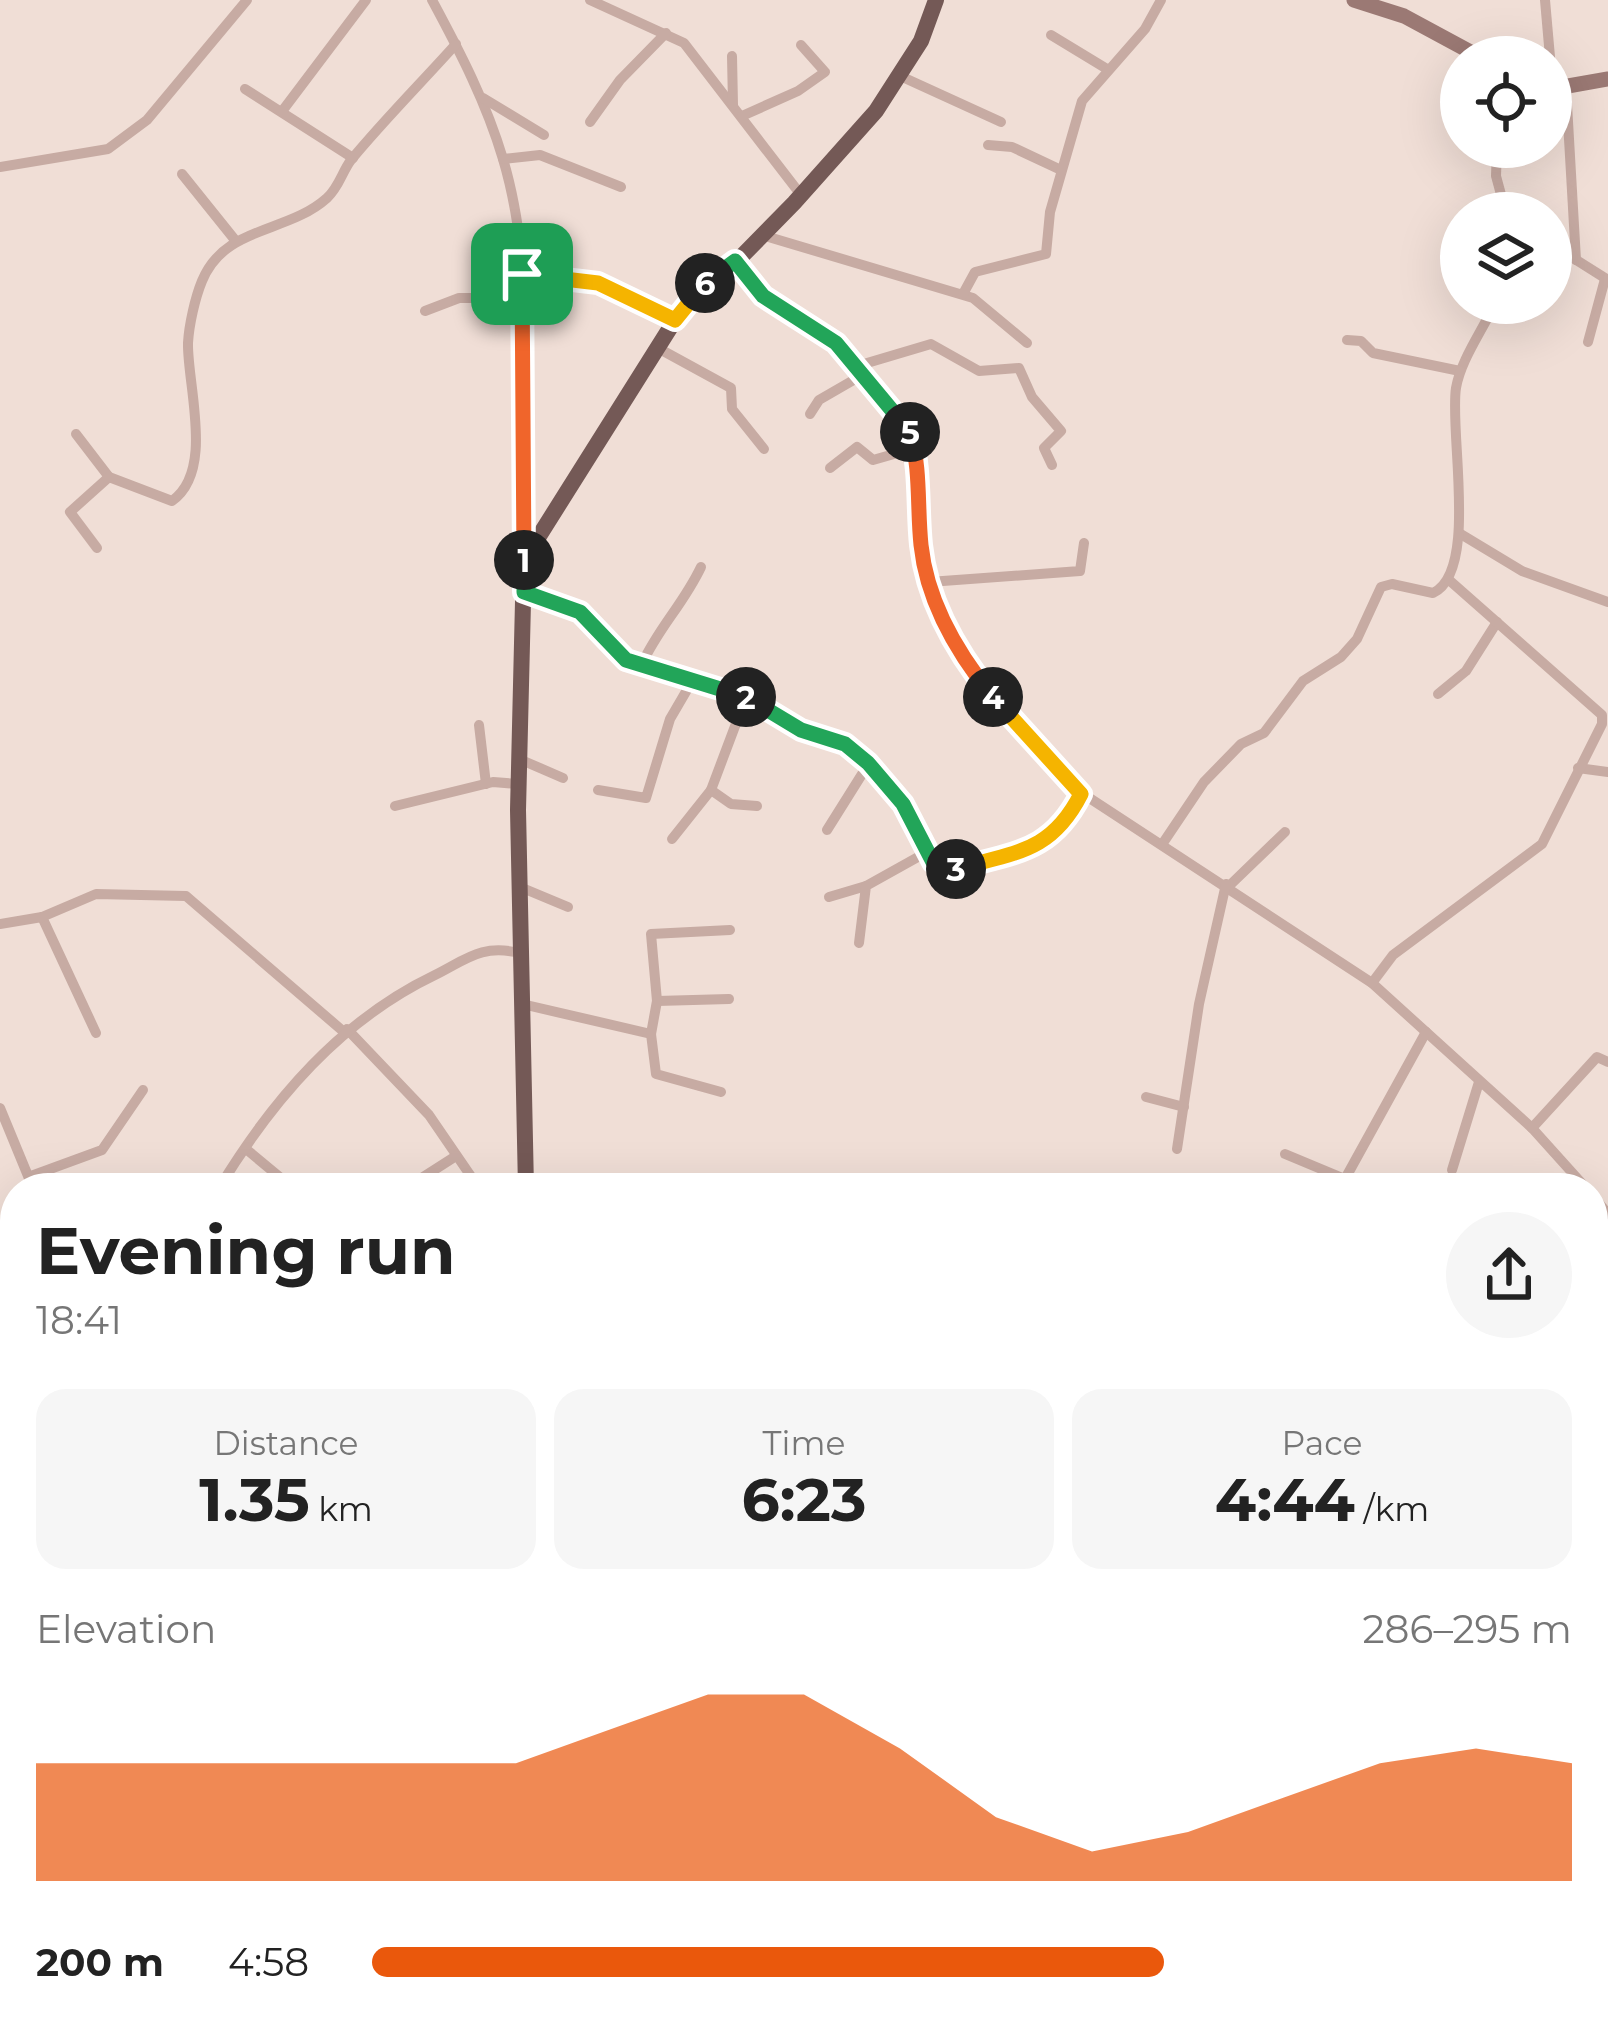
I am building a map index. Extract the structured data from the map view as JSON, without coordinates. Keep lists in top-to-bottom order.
{
  "page": {
    "pins": [
      "6",
      "5",
      "1",
      "2",
      "4",
      "3"
    ],
    "heading": ["Evening run", "18:41"],
    "stats": [
      ["Distance", "1.35 km"],
      ["Time", "6:23"],
      ["Pace", "4:44 /km"]
    ],
    "chart": ["Elevation", "286–295 m"],
    "list": [
      {
        "name": "200 m",
        "note": "4:58"
      }
    ]
  }
}
